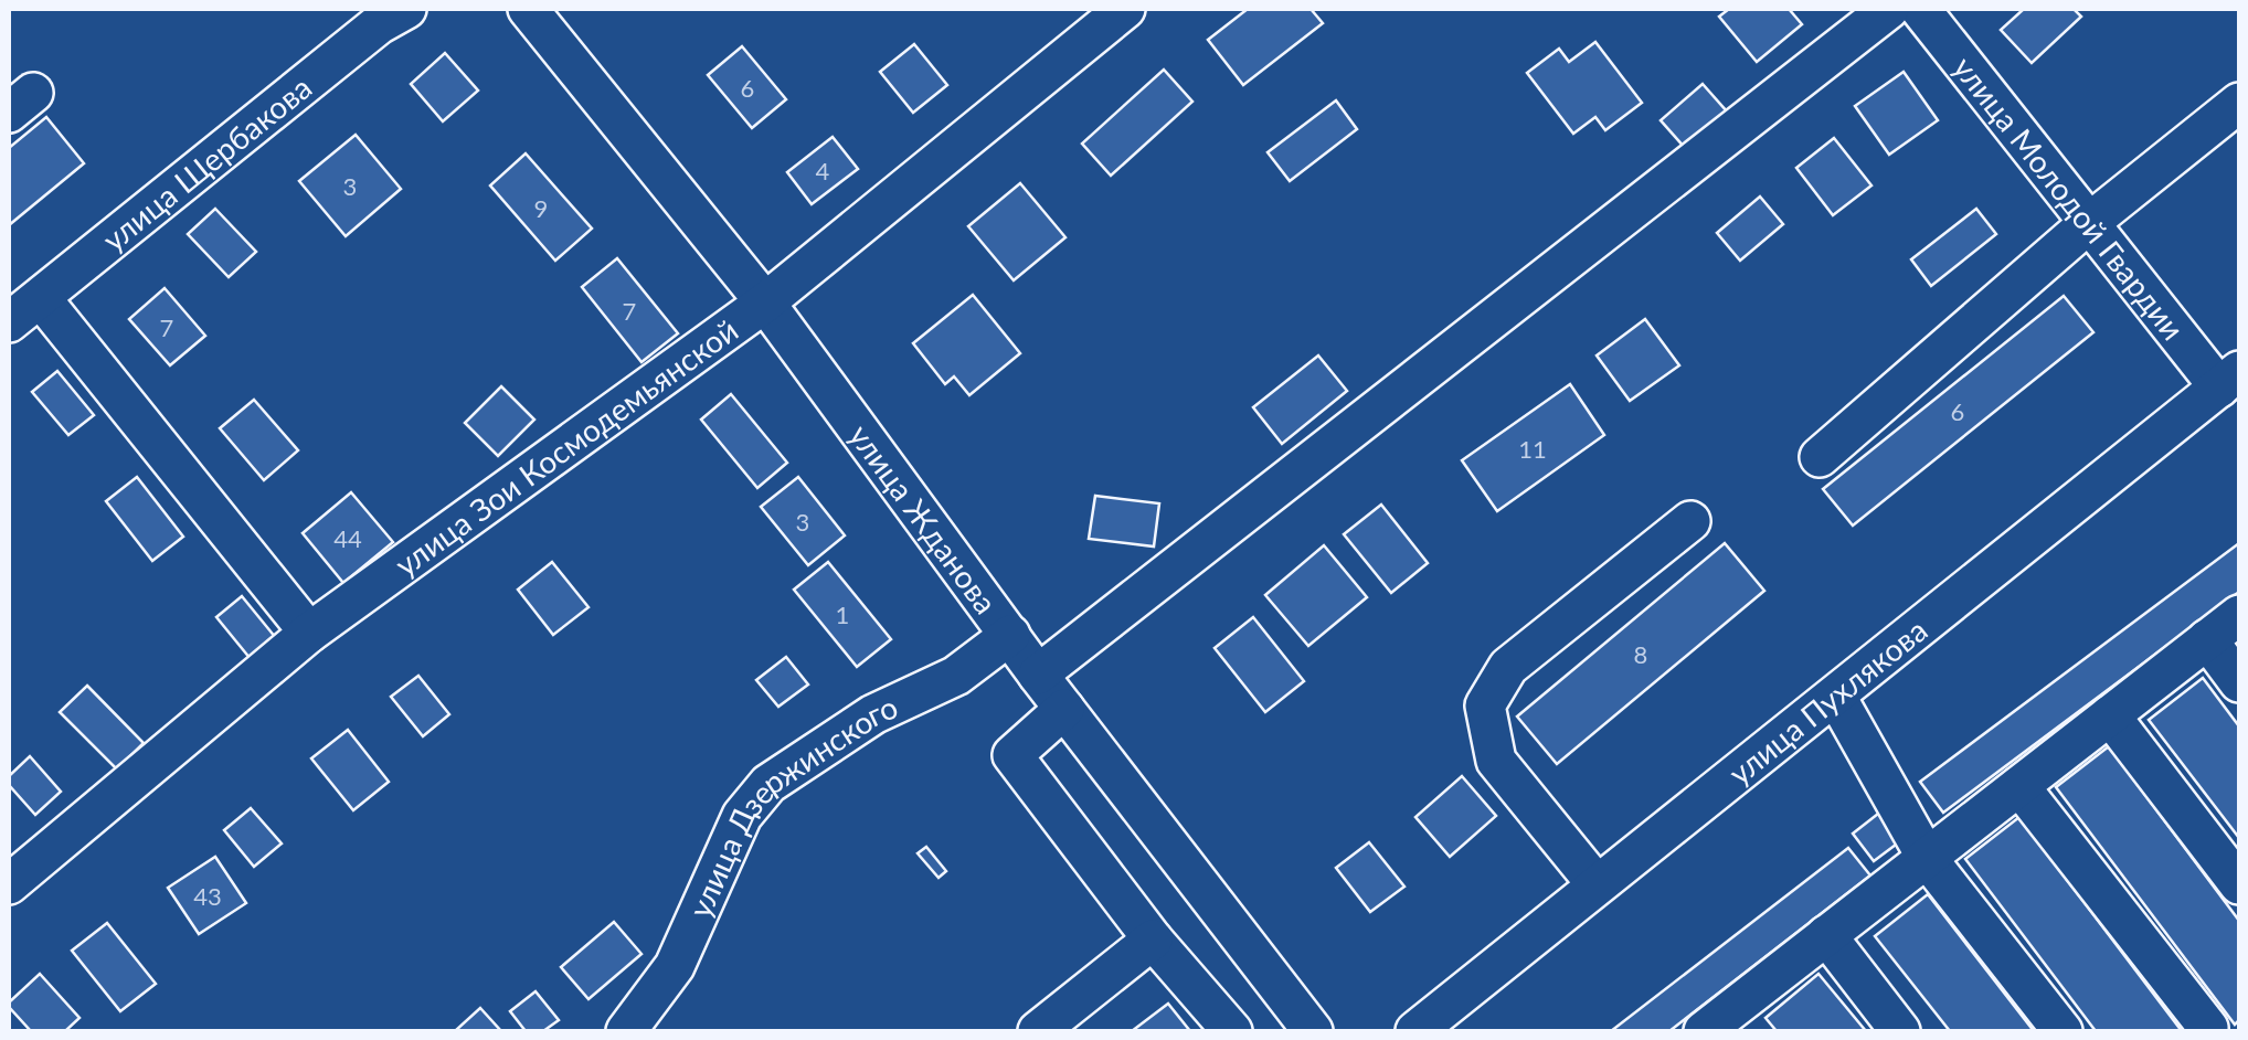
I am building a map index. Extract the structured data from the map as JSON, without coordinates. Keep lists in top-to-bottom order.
{
  "streets": {
    "street": [
      "улица Щербакова",
      "улица Молодой Гвардии",
      "улица Зои Космодемьянской",
      "улица Жданова",
      "улица Пухлякова",
      "улица Дзержинского"
    ]
  },
  "crossings": [
    ["улица Молодой Гвардии", "улица Пухлякова"],
    ["улица Зои Космодемьянской", "улица Жданова"],
    ["улица Жданова", "улица Дзержинского"]
  ],
  "house_numbers": [
    "6",
    "4",
    "3",
    "9",
    "7",
    "7",
    "6",
    "11",
    "3",
    "44",
    "1",
    "8",
    "43"
  ]
}
